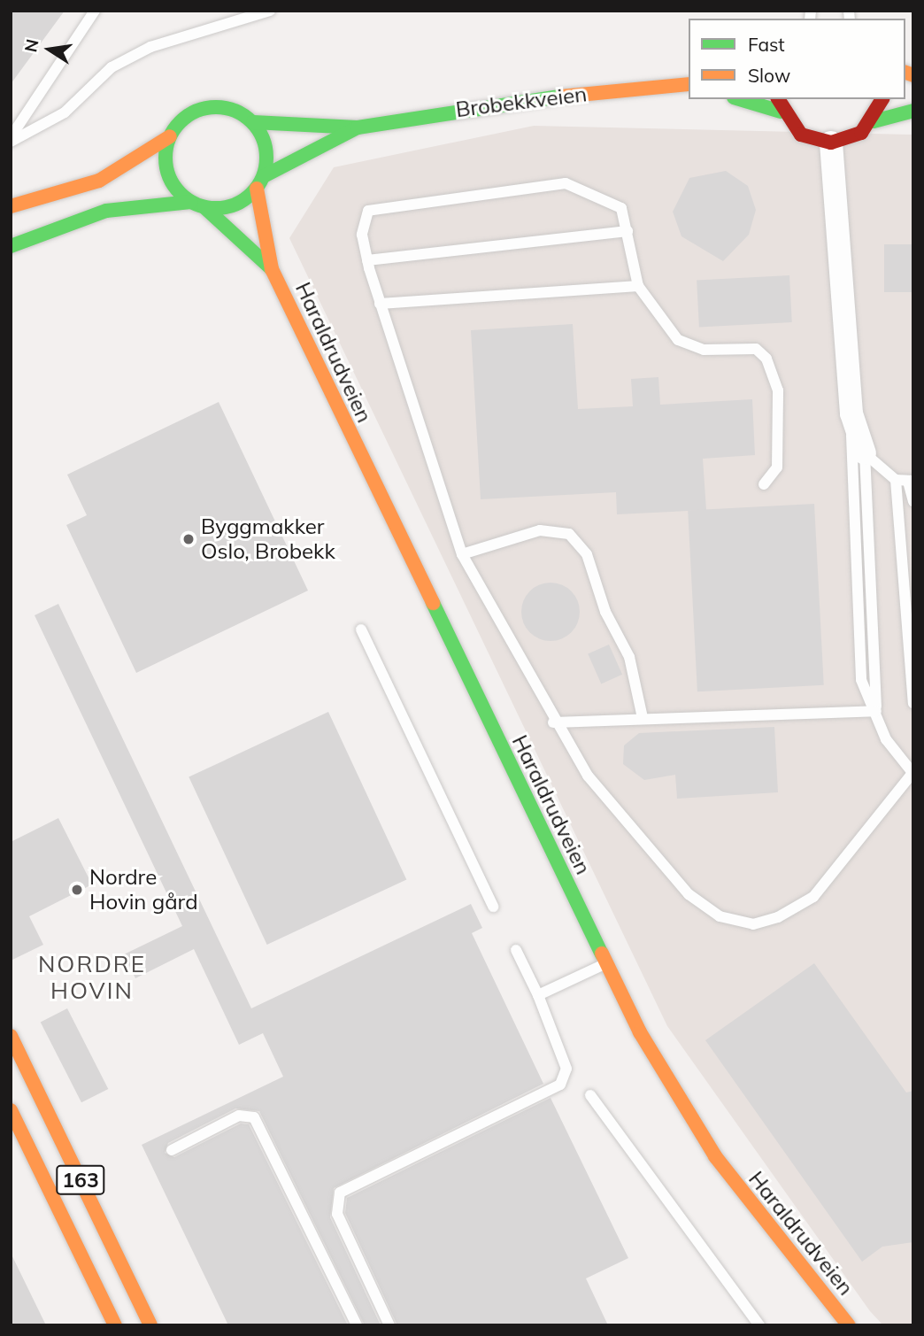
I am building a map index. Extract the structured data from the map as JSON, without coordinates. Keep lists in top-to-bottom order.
{
  "streets": {
    "main road": ["Brobekkveien", "Haraldrudveien", "163"]
  },
  "crossings": [
    ["Brobekkveien", "Haraldrudveien"]
  ],
  "districts": ["NORDRE HOVIN"],
  "places": ["Byggmakker Oslo, Brobekk", "Nordre Hovin gård"],
  "legend": ["Fast", "Slow"],
  "north": "left"
}
